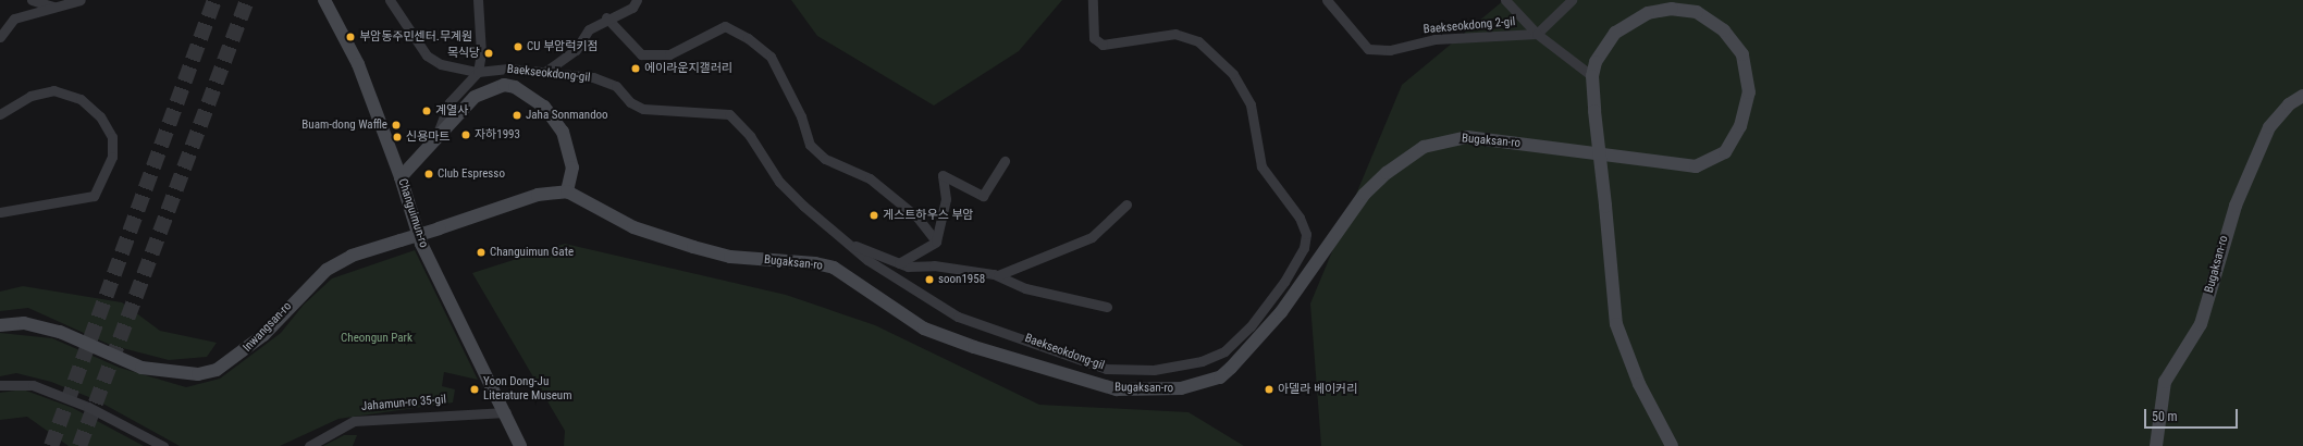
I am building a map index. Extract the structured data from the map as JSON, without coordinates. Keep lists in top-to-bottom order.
{
  "streets": {
    "street": [
      "Baekseokdong 2-gil",
      "Baekseokdong-gil",
      "Bugaksan-ro",
      "Changuimun-ro",
      "Inwangsan-ro",
      "Jahamun-ro 35-gil"
    ]
  },
  "crossings": [
    ["Baekseokdong-gil", "Bugaksan-ro"],
    ["Baekseokdong-gil", "Changuimun-ro"],
    ["Baekseokdong-gil", "Inwangsan-ro"],
    ["Bugaksan-ro", "Inwangsan-ro"],
    ["Changuimun-ro", "Jahamun-ro 35-gil"]
  ],
  "parks": ["Cheongun Park"],
  "places": [
    "부암동주민센터.무계원",
    "CU 부암럭키점",
    "목식당",
    "에이라운지갤러리",
    "계열사",
    "Jaha Sonmandoo",
    "Buam-dong Waffle",
    "자하1993",
    "신용마트",
    "Club Espresso",
    "게스트하우스 부암",
    "Changuimun Gate",
    "soon1958",
    "Yoon Dong-Ju Literature Museum",
    "아델라 베이커리"
  ],
  "scale_bar": "50 m"
}
